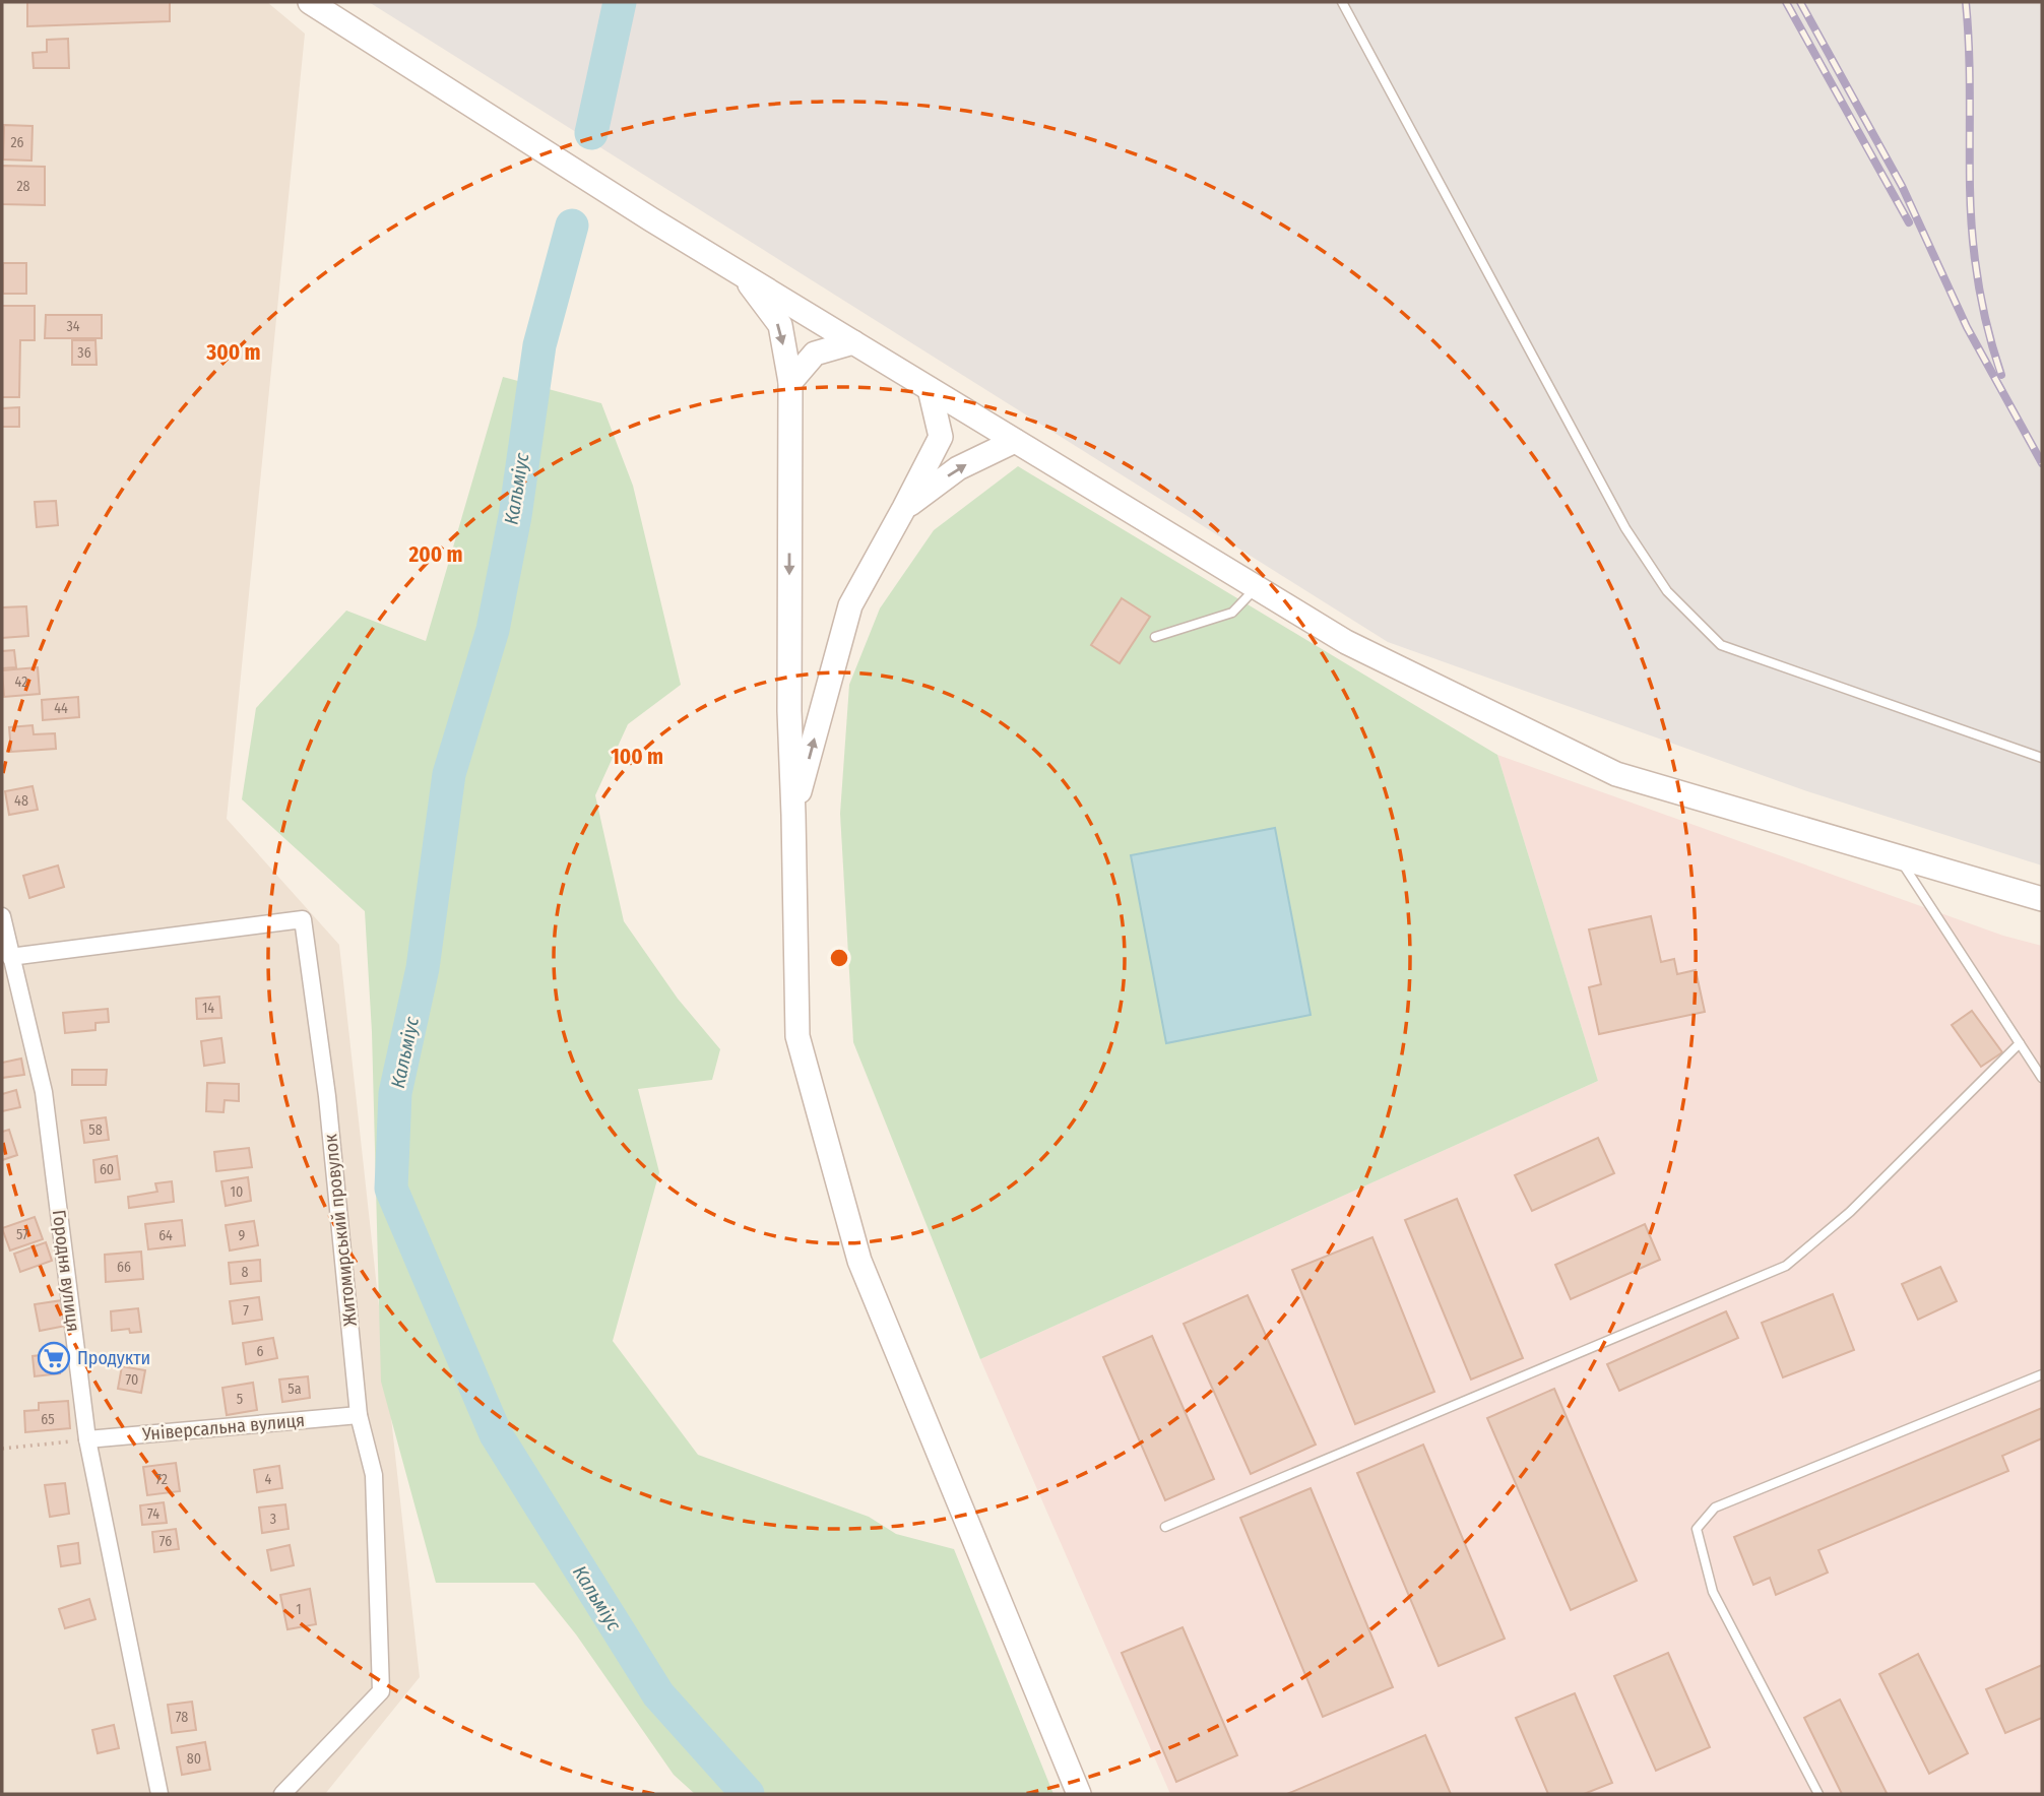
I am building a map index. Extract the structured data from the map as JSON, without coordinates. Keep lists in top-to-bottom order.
{
  "streets": {
    "street": ["Житомирський провулок", "Городня вулиця", "Універсальна вулиця"]
  },
  "crossings": [
    ["Житомирський провулок", "Городня вулиця"],
    ["Житомирський провулок", "Універсальна вулиця"],
    ["Городня вулиця", "Універсальна вулиця"]
  ],
  "water": ["Кальміус"],
  "places": {
    "supermarket": ["Продукти"]
  },
  "house_numbers": [
    "26",
    "28",
    "34",
    "36",
    "42",
    "44",
    "48",
    "14",
    "58",
    "60",
    "10",
    "57",
    "64",
    "9",
    "66",
    "8",
    "7",
    "6",
    "70",
    "5а",
    "5",
    "65",
    "72",
    "4",
    "74",
    "3",
    "76",
    "1",
    "78",
    "80"
  ],
  "rings": ["300 m", "200 m", "100 m"]
}
